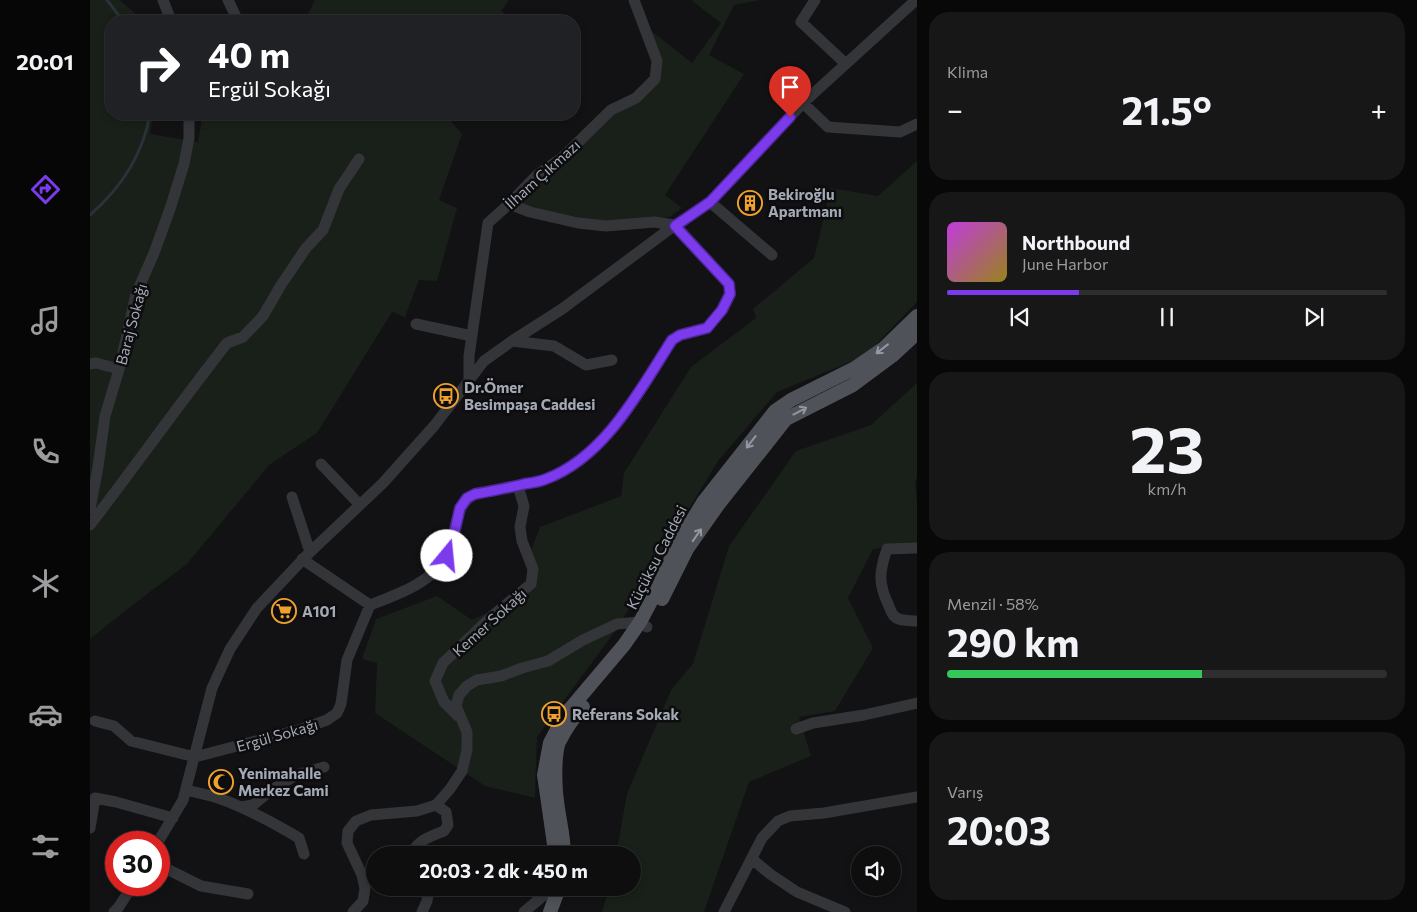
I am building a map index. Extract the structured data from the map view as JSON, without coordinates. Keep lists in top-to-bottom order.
{
  "streets": {
    "main road": ["Küçüksu Caddesi"],
    "street": [
      "İlham Çıkmazı",
      "Baraj Sokağı",
      "Kemer Sokağı",
      "Ergül Sokağı"
    ]
  },
  "places": {
    "building": ["Bekiroğlu Apartmanı"],
    "bus stop": ["Dr.Ömer Besimpaşa Caddesi", "Referans Sokak"],
    "supermarket": ["A101"],
    "mosque": ["Yenimahalle Merkez Cami"]
  },
  "page": {
    "tabs": "20:01",
    "tile": [
      "Klima",
      ["23", "km/h"],
      ["Menzil · 58%", "290 km"],
      ["Varış", "20:03"]
    ],
    "turn": ["40 m", "Ergül Sokağı"],
    "heat": ["−", "21.5°", "+"],
    "song": ["Northbound", "June Harbor"],
    "limit": "30",
    "trip": "20:03 · 2 dk · 450 m"
  }
}
